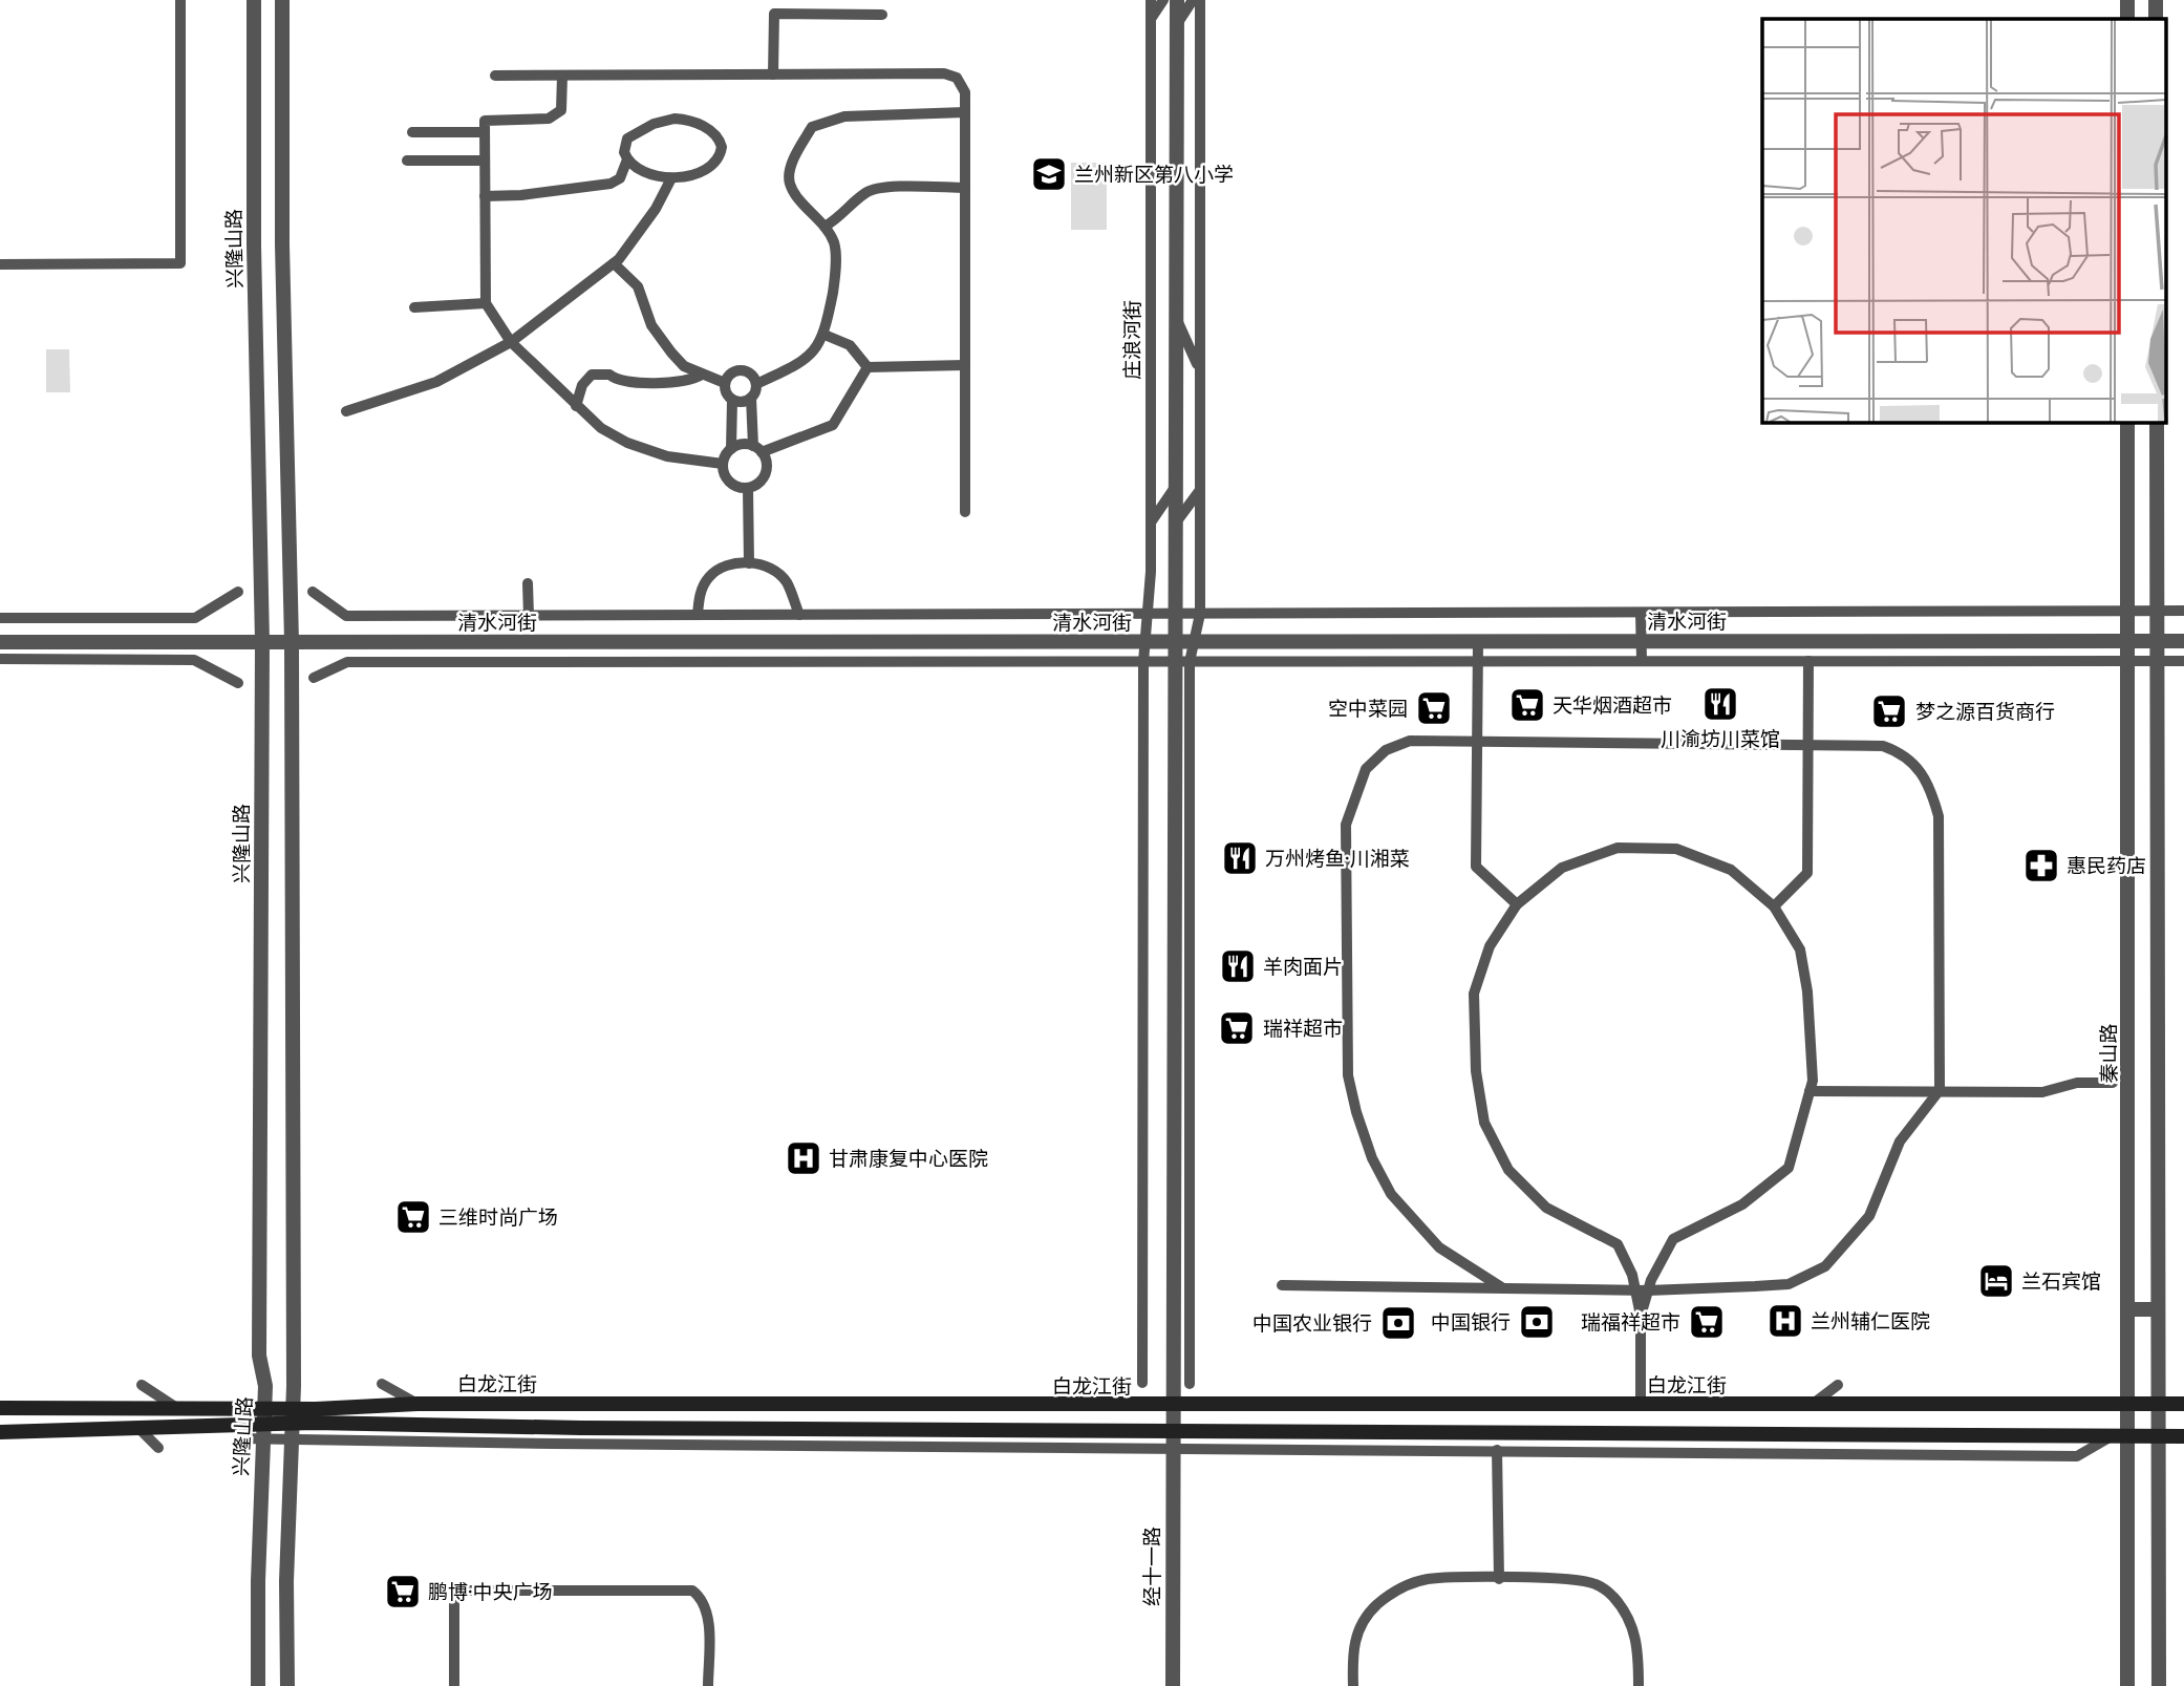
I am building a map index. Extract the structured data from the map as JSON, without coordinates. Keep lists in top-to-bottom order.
{
  "streets": {
    "main road": ["白龙江街"],
    "street": [
      "兴隆山路",
      "庄浪河街",
      "清水河街",
      "秦山路",
      "经十一路"
    ]
  },
  "crossings": [
    ["兴隆山路", "清水河街"],
    ["兴隆山路", "白龙江街"],
    ["庄浪河街", "清水河街"],
    ["清水河街", "秦山路"],
    ["清水河街", "经十一路"],
    ["秦山路", "白龙江街"],
    ["白龙江街", "经十一路"]
  ],
  "places": {
    "school or university": ["兰州新区第八小学"],
    "restaurant": ["川渝坊川菜馆", "万州烤鱼·川湘菜", "羊肉面片"],
    "supermarket": [
      "天华烟酒超市",
      "空中菜园",
      "梦之源百货商行",
      "瑞祥超市",
      "三维时尚广场",
      "瑞福祥超市",
      "鹏博·中央广场"
    ],
    "pharmacy": ["惠民药店"],
    "hospital": ["甘肃康复中心医院", "兰州辅仁医院"],
    "hotel": ["兰石宾馆"],
    "bank": ["中国银行", "中国农业银行"]
  }
}
